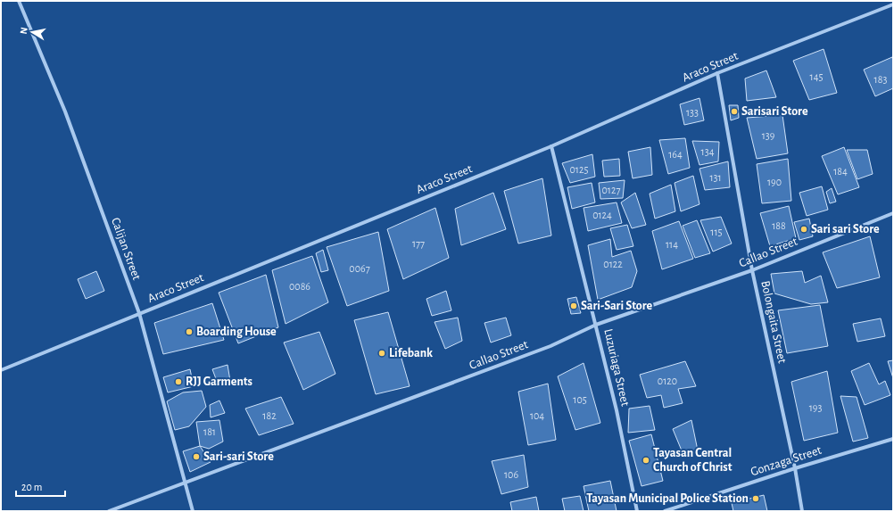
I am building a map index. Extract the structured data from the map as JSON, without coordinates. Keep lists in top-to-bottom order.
{
  "streets": {
    "street": [
      "Araco Street",
      "Calijan Street",
      "Callao Street",
      "Bolongaita Street",
      "Luzuriaga Street",
      "Gonzaga Street"
    ]
  },
  "crossings": [
    ["Araco Street", "Calijan Street"],
    ["Araco Street", "Bolongaita Street"],
    ["Araco Street", "Luzuriaga Street"],
    ["Calijan Street", "Callao Street"],
    ["Callao Street", "Bolongaita Street"],
    ["Callao Street", "Luzuriaga Street"],
    ["Bolongaita Street", "Gonzaga Street"]
  ],
  "places": [
    "Sarisari Store",
    "Sari sari Store",
    "Sari-Sari Store",
    "Boarding House",
    "Lifebank",
    "RJJ Garments",
    "Sari-sari Store",
    "Tayasan Central Church of Christ",
    "Tayasan Municipal Police Station"
  ],
  "house_numbers": [
    "145",
    "183",
    "133",
    "139",
    "134",
    "164",
    "0125",
    "184",
    "131",
    "190",
    "0127",
    "0124",
    "188",
    "115",
    "177",
    "114",
    "0122",
    "0067",
    "0086",
    "0120",
    "105",
    "193",
    "182",
    "104",
    "181",
    "106"
  ],
  "scale_bar": "20 m",
  "north": "left"
}
